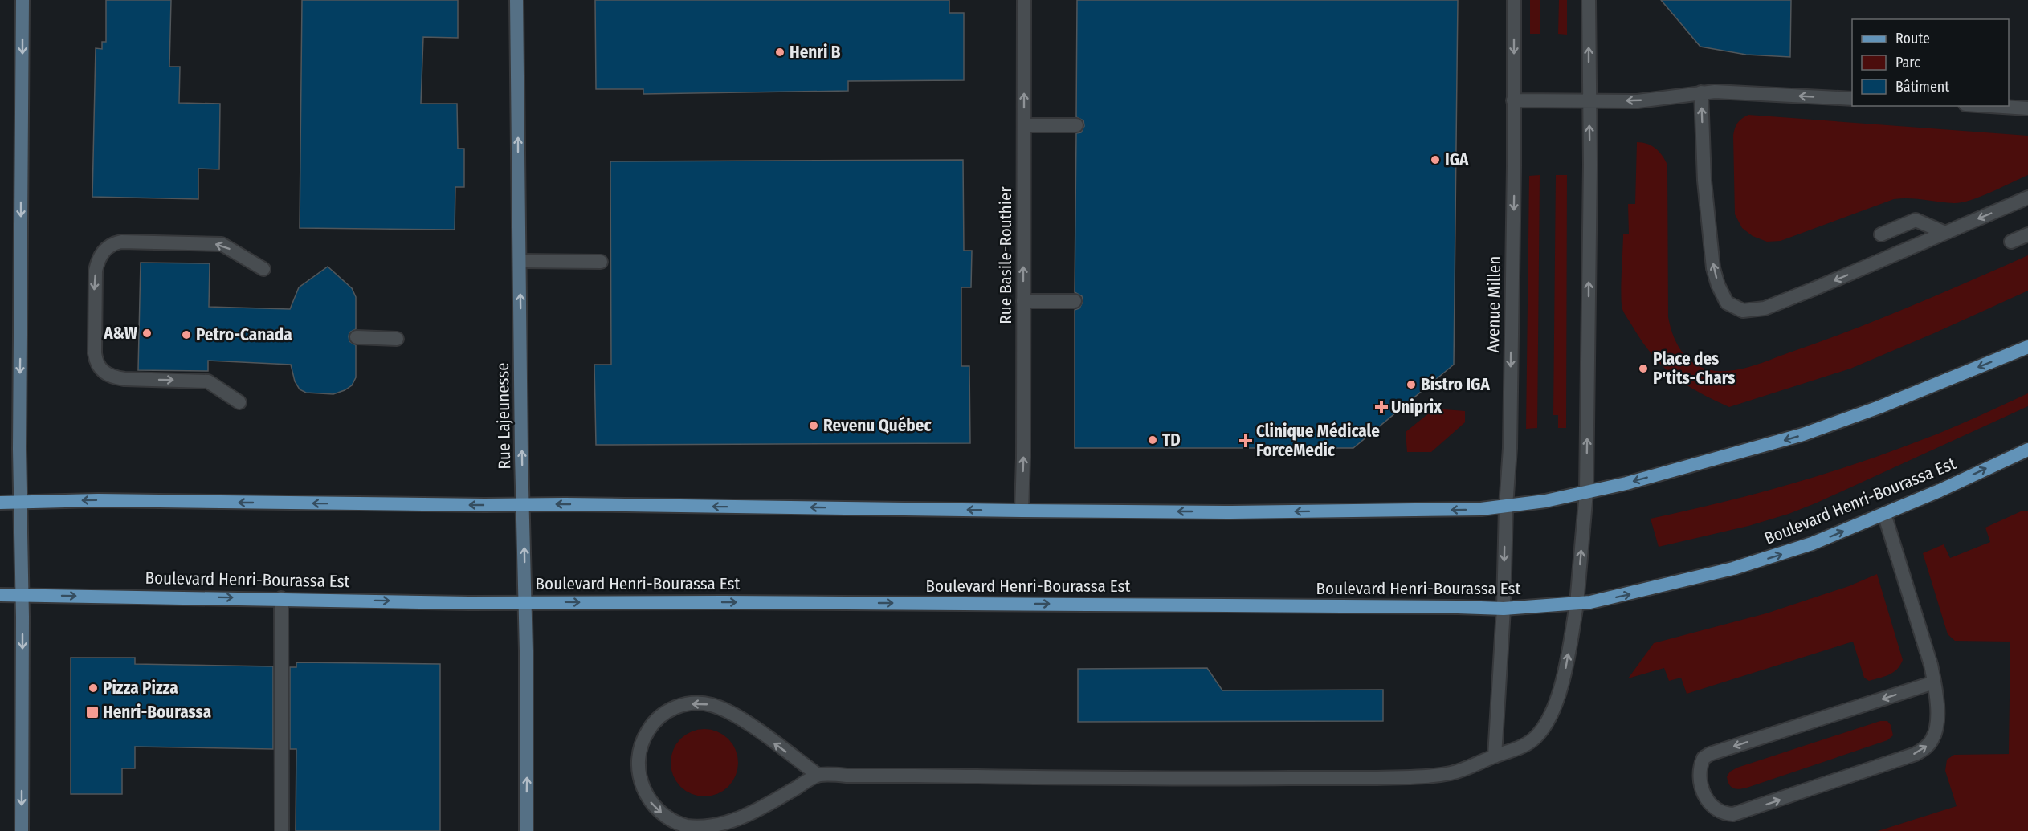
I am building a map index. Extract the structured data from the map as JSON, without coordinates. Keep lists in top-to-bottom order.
{
  "streets": {
    "main road": ["Rue Lajeunesse", "Boulevard Henri-Bourassa Est"],
    "street": ["Rue Basile-Routhier", "Avenue Millen"]
  },
  "crossings": [
    ["Avenue Millen", "Boulevard Henri-Bourassa Est"],
    ["Rue Lajeunesse", "Boulevard Henri-Bourassa Est"]
  ],
  "one_way": ["Rue Basile-Routhier", "Rue Lajeunesse"],
  "places": {
    "other": [
      "Henri B",
      "IGA",
      "A&W",
      "Petro-Canada",
      "Place des P'tits-Chars",
      "Bistro IGA",
      "Revenu Québec",
      "TD",
      "Pizza Pizza"
    ],
    "health": ["Uniprix", "Clinique Médicale ForceMedic"],
    "transit": ["Henri-Bourassa"]
  },
  "legend": ["Route", "Parc", "Bâtiment"]
}
